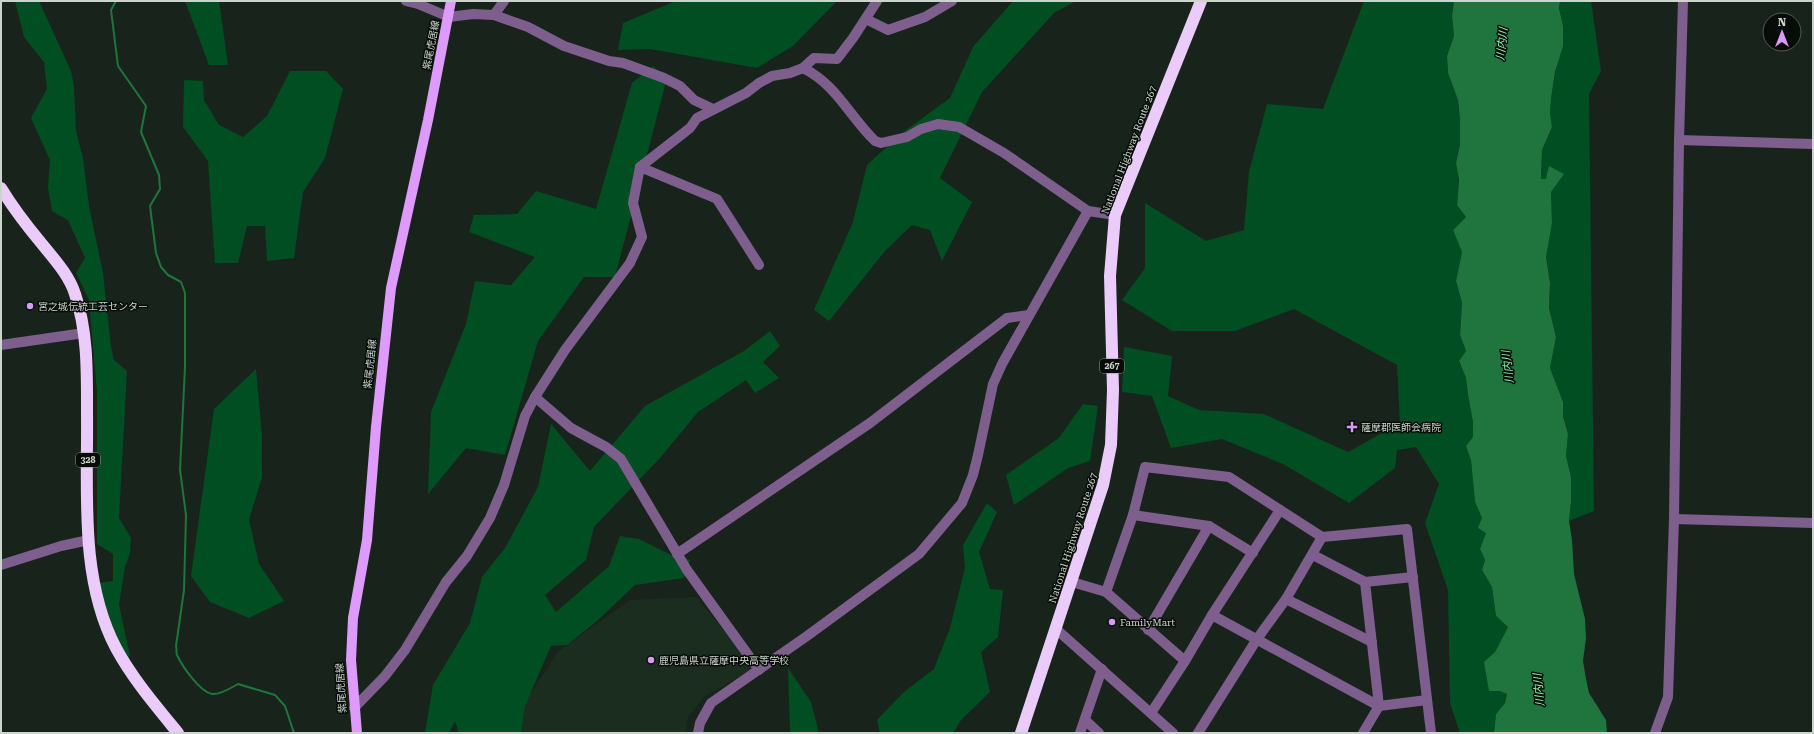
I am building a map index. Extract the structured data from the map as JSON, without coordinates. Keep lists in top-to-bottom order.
{
  "streets": {
    "highway": ["National Highway Route 267", "267", "328"],
    "main road": ["紫尾虎居線"]
  },
  "water": ["川内川"],
  "places": {
    "other": ["宮之城伝統工芸センター", "FamilyMart", "鹿児島県立薩摩中央高等学校"],
    "health": ["薩摩郡医師会病院"]
  },
  "north": "top"
}
